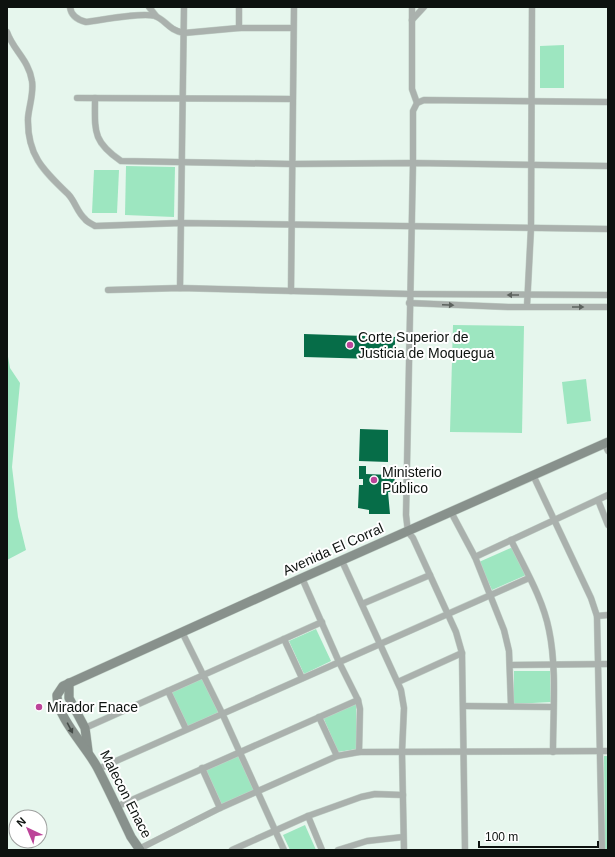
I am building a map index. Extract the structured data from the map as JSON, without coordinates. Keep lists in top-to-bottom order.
{
  "streets": {
    "street": ["Avenida El Corral", "Malecon Enace"]
  },
  "crossings": [
    ["Avenida El Corral", "Malecon Enace"]
  ],
  "places": ["Corte Superior de Justicia de Moquegua", "Ministerio Público", "Mirador Enace"],
  "scale_bar": "100 m",
  "north": "top left"
}
